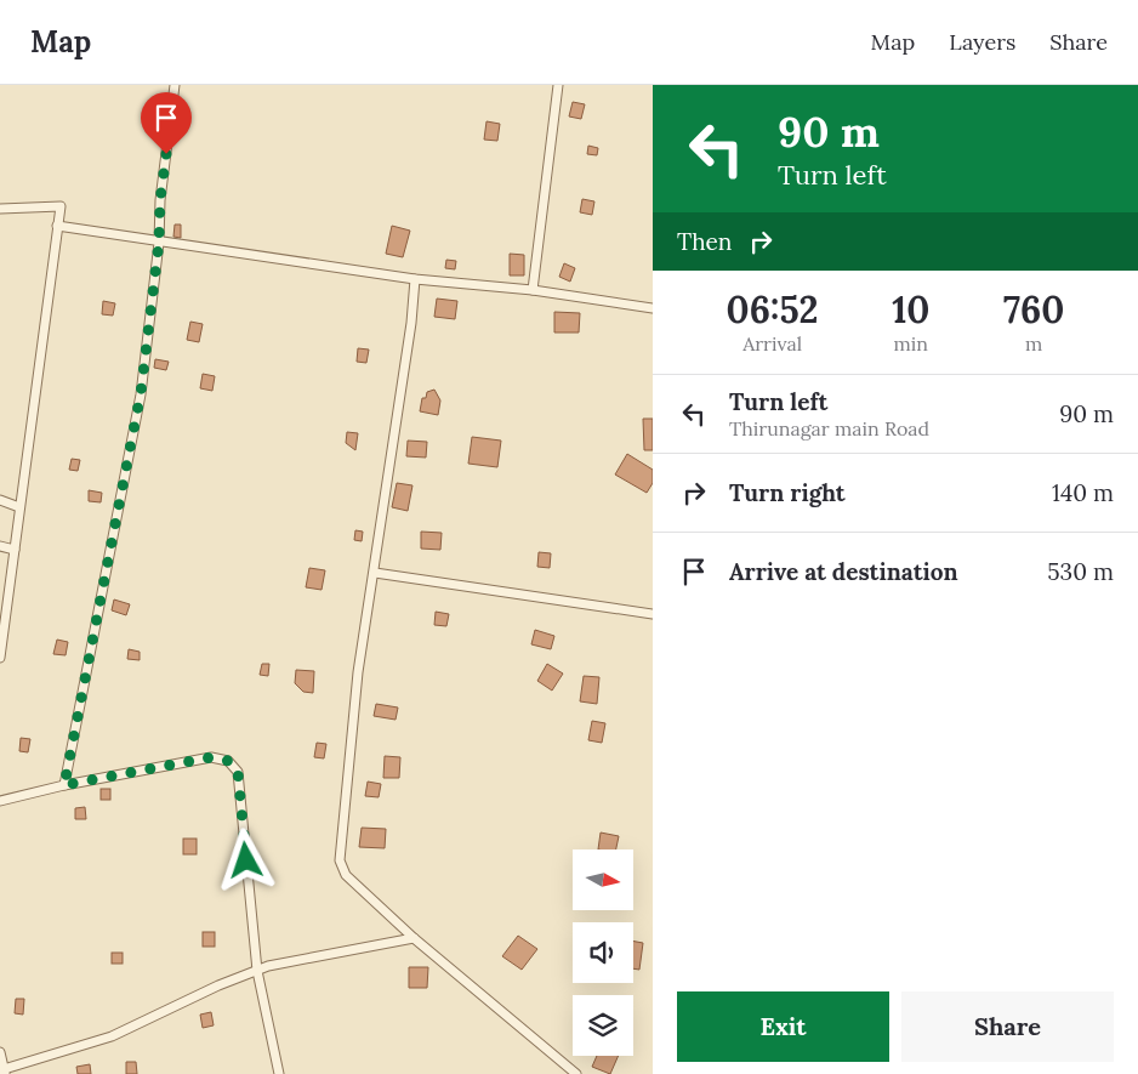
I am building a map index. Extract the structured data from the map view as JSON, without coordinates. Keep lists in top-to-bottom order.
{
  "north": "right",
  "page": {
    "header": "Map",
    "nav": ["Map", "Layers", "Share"],
    "turn": ["90 m", "Turn left"],
    "then": "Then",
    "eta": [
      "06:52",
      "Arrival",
      "10",
      "min",
      "760",
      "m"
    ],
    "list": [
      {
        "name": "Turn left",
        "note": "Thirunagar main Road",
        "value": "90 m"
      },
      {
        "name": "Turn right",
        "value": "140 m"
      },
      {
        "name": "Arrive at destination",
        "value": "530 m"
      }
    ],
    "buttons": ["Exit", "Share"]
  }
}
